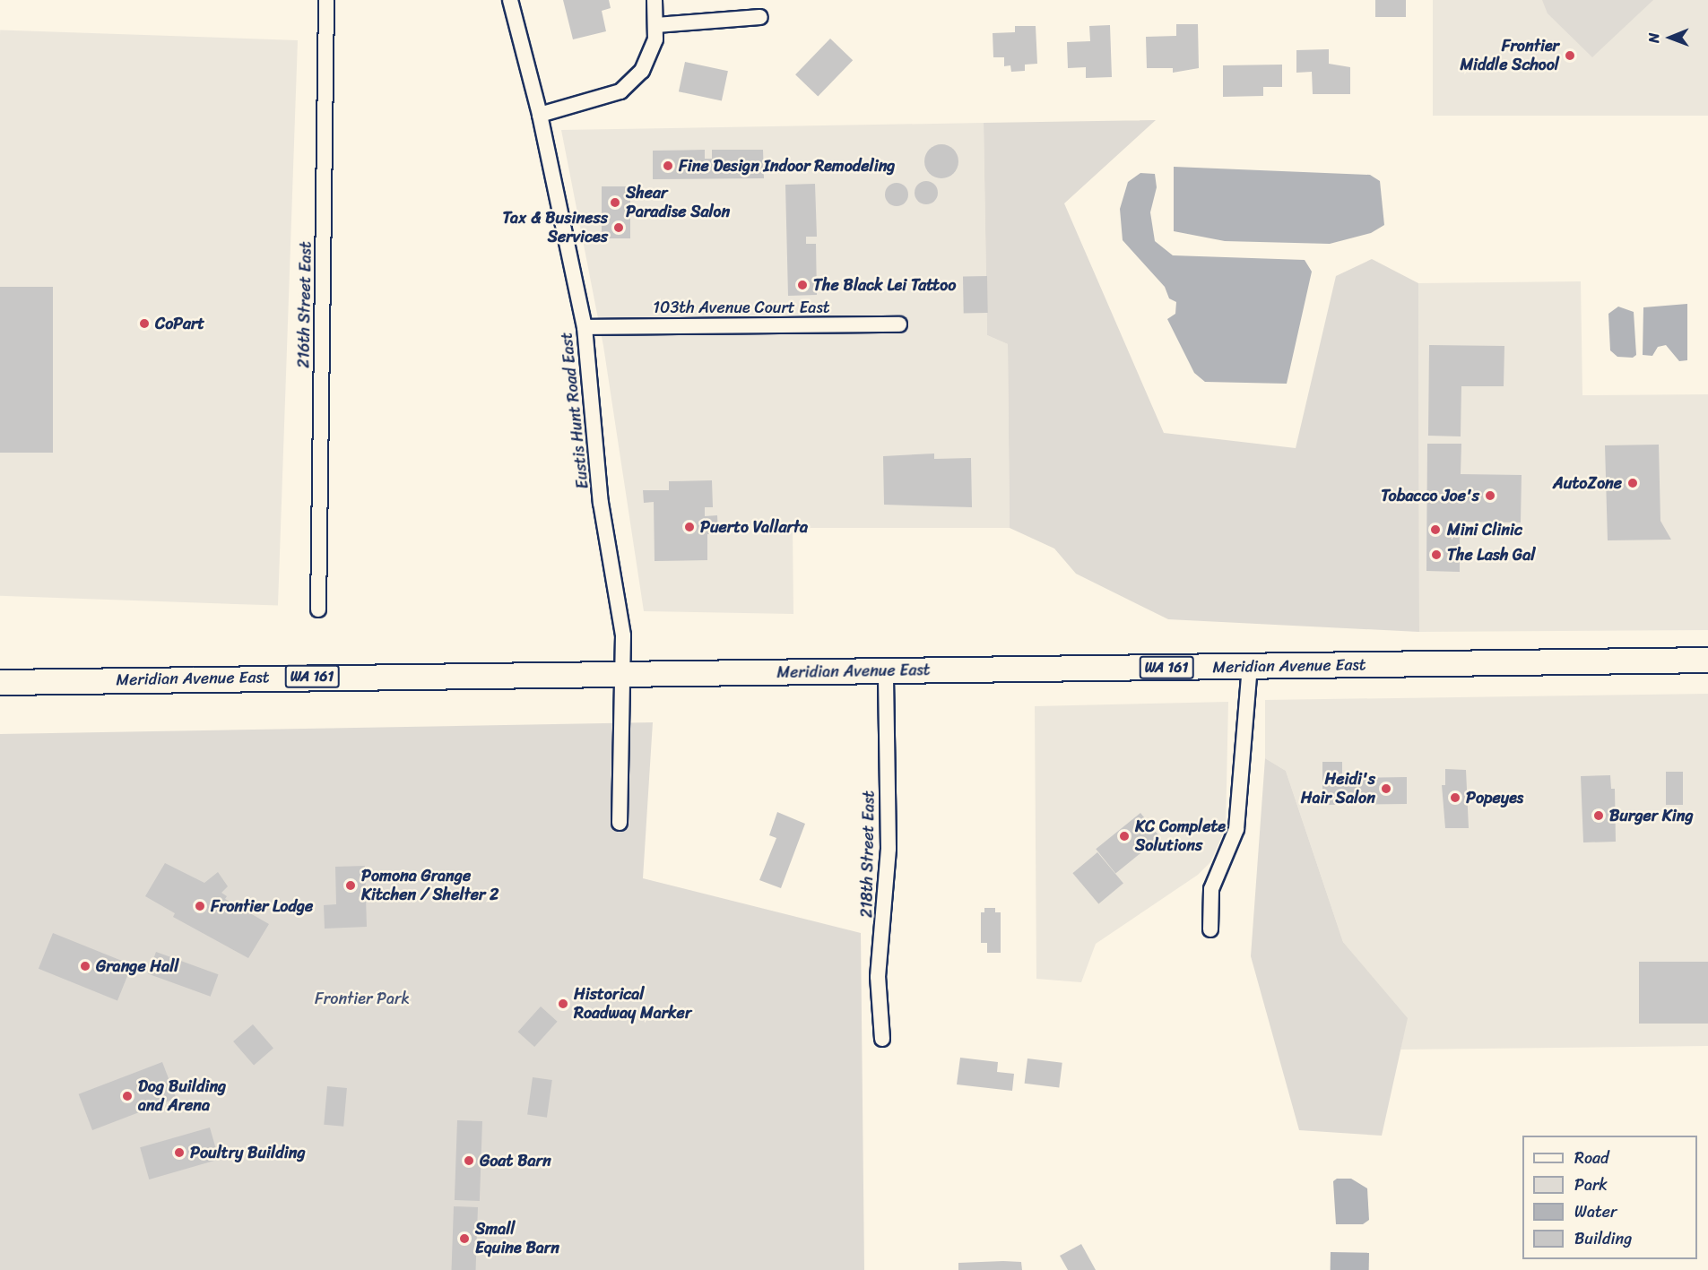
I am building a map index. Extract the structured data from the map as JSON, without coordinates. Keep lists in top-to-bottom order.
{
  "streets": {
    "main road": ["Meridian Avenue East", "WA 161"],
    "street": [
      "216th Street East",
      "103th Avenue Court East",
      "Eustis Hunt Road East",
      "218th Street East"
    ]
  },
  "crossings": [
    ["103th Avenue Court East", "Eustis Hunt Road East"],
    ["Eustis Hunt Road East", "Meridian Avenue East"],
    ["Meridian Avenue East", "218th Street East"]
  ],
  "parks": ["Frontier Park"],
  "places": [
    "Frontier Middle School",
    "Fine Design Indoor Remodeling",
    "Shear Paradise Salon",
    "Tax & Business Services",
    "The Black Lei Tattoo",
    "CoPart",
    "AutoZone",
    "Tobacco Joe's",
    "Puerto Vallarta",
    "Mini Clinic",
    "The Lash Gal",
    "Heidi's Hair Salon",
    "Popeyes",
    "Burger King",
    "KC Complete Solutions",
    "Pomona Grange Kitchen / Shelter 2",
    "Frontier Lodge",
    "Grange Hall",
    "Historical Roadway Marker",
    "Dog Building and Arena",
    "Poultry Building",
    "Goat Barn",
    "Small Equine Barn"
  ],
  "legend": [
    "Road",
    "Park",
    "Water",
    "Building"
  ],
  "north": "left"
}
